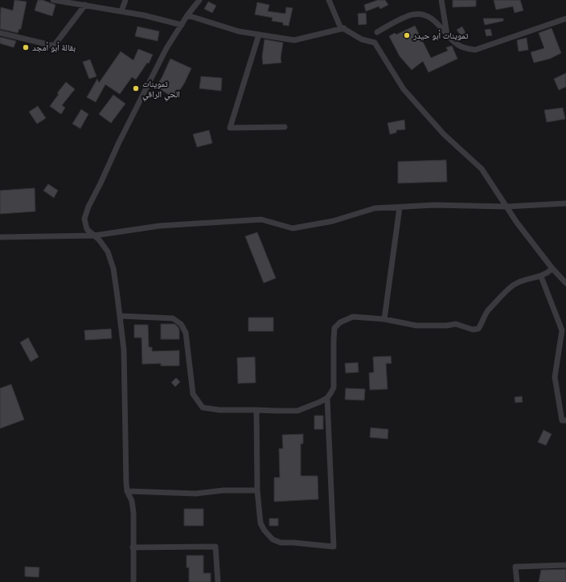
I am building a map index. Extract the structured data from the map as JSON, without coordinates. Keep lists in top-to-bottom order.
{
  "places": ["تموينات أبو حيدر", "بقالة أبو أمجد", "تموينات الحي الراقي"]
}
